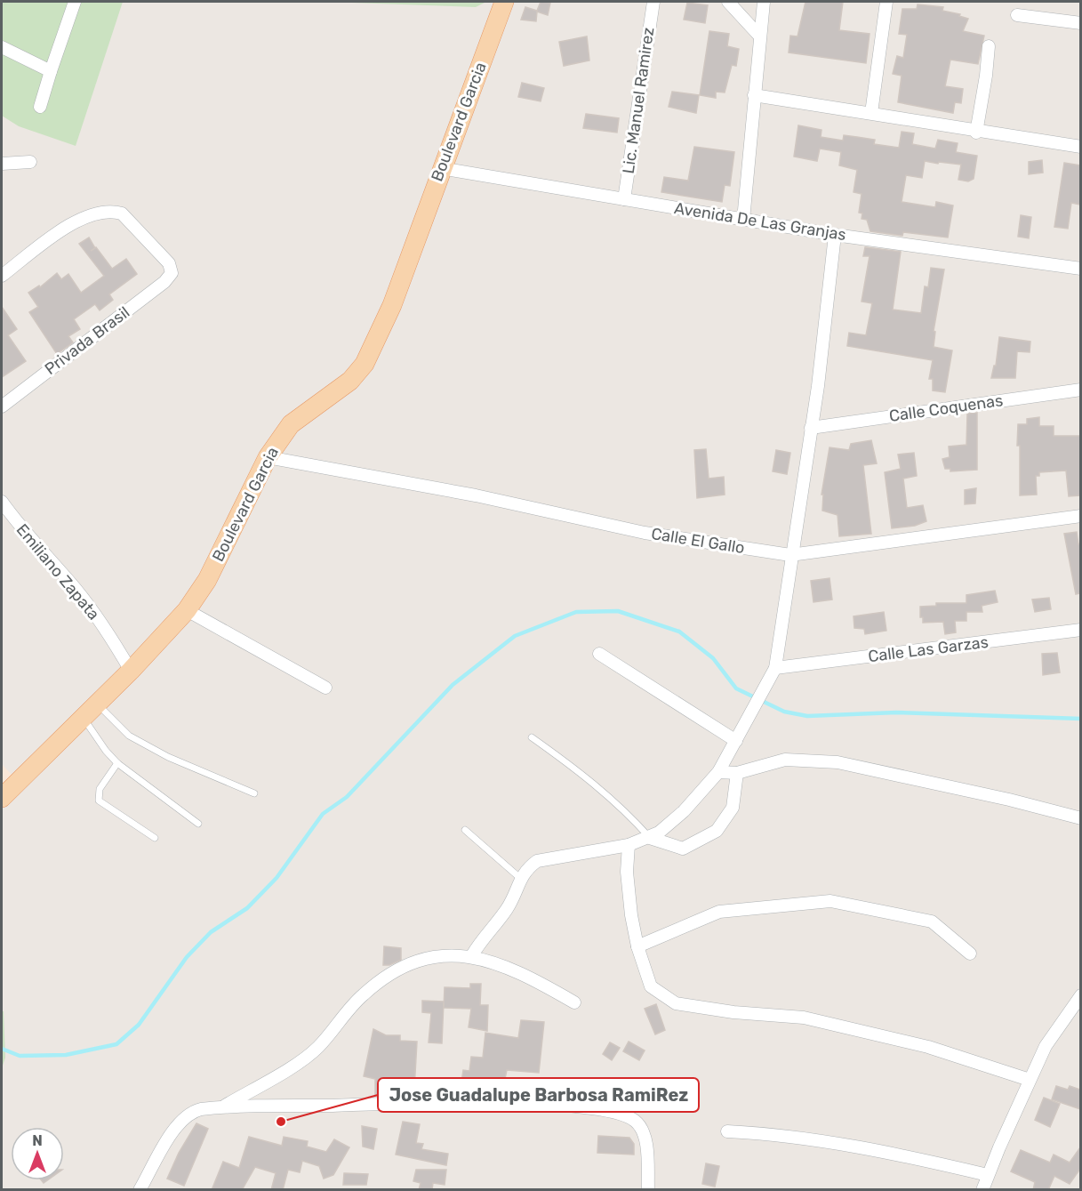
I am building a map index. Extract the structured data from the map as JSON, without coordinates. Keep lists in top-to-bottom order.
{
  "streets": {
    "main road": ["Boulevard Garcia"],
    "street": [
      "Lic. Manuel Ramirez",
      "Avenida De Las Granjas",
      "Privada Brasil",
      "Calle Coquenas",
      "Calle El Gallo",
      "Emiliano Zapata",
      "Calle Las Garzas"
    ]
  },
  "crossings": [
    ["Lic. Manuel Ramirez", "Avenida De Las Granjas"],
    ["Boulevard Garcia", "Avenida De Las Granjas"],
    ["Boulevard Garcia", "Calle El Gallo"],
    ["Boulevard Garcia", "Emiliano Zapata"]
  ],
  "places": ["Jose Guadalupe Barbosa RamiRez"],
  "north": "top"
}
